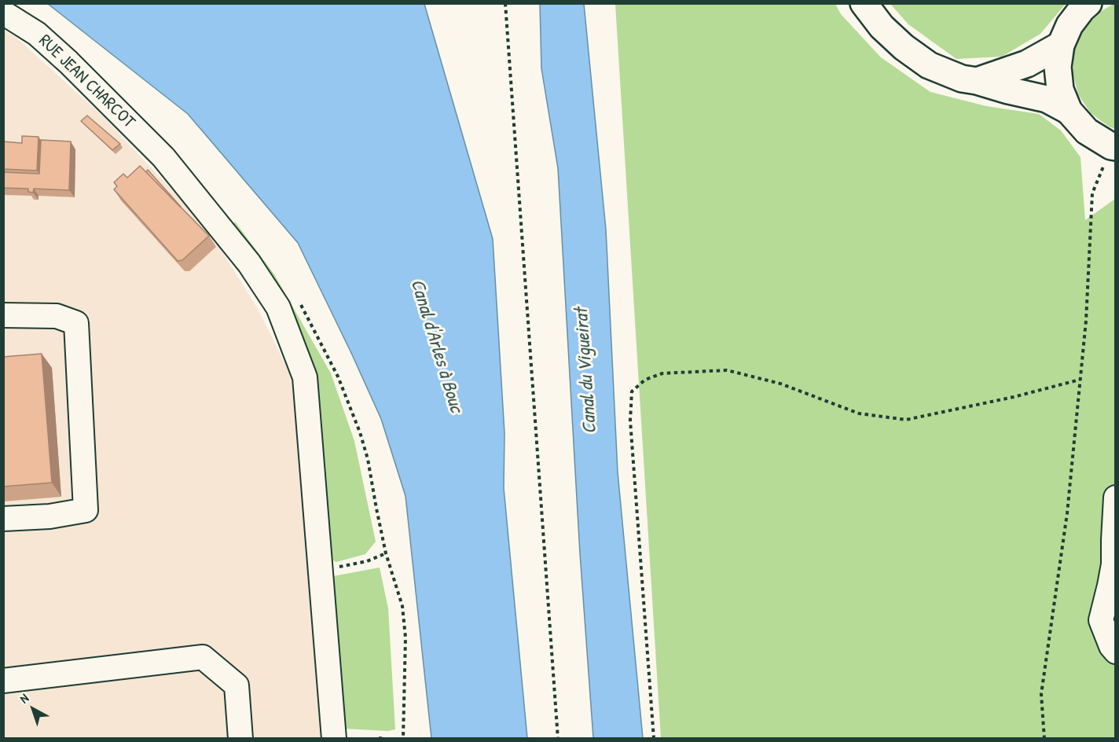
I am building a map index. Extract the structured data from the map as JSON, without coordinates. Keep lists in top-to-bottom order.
{
  "streets": {
    "street": ["RUE JEAN CHARCOT"]
  },
  "water": ["Canal d'Arles à Bouc", "Canal du Vigueirat"],
  "north": "top left"
}
